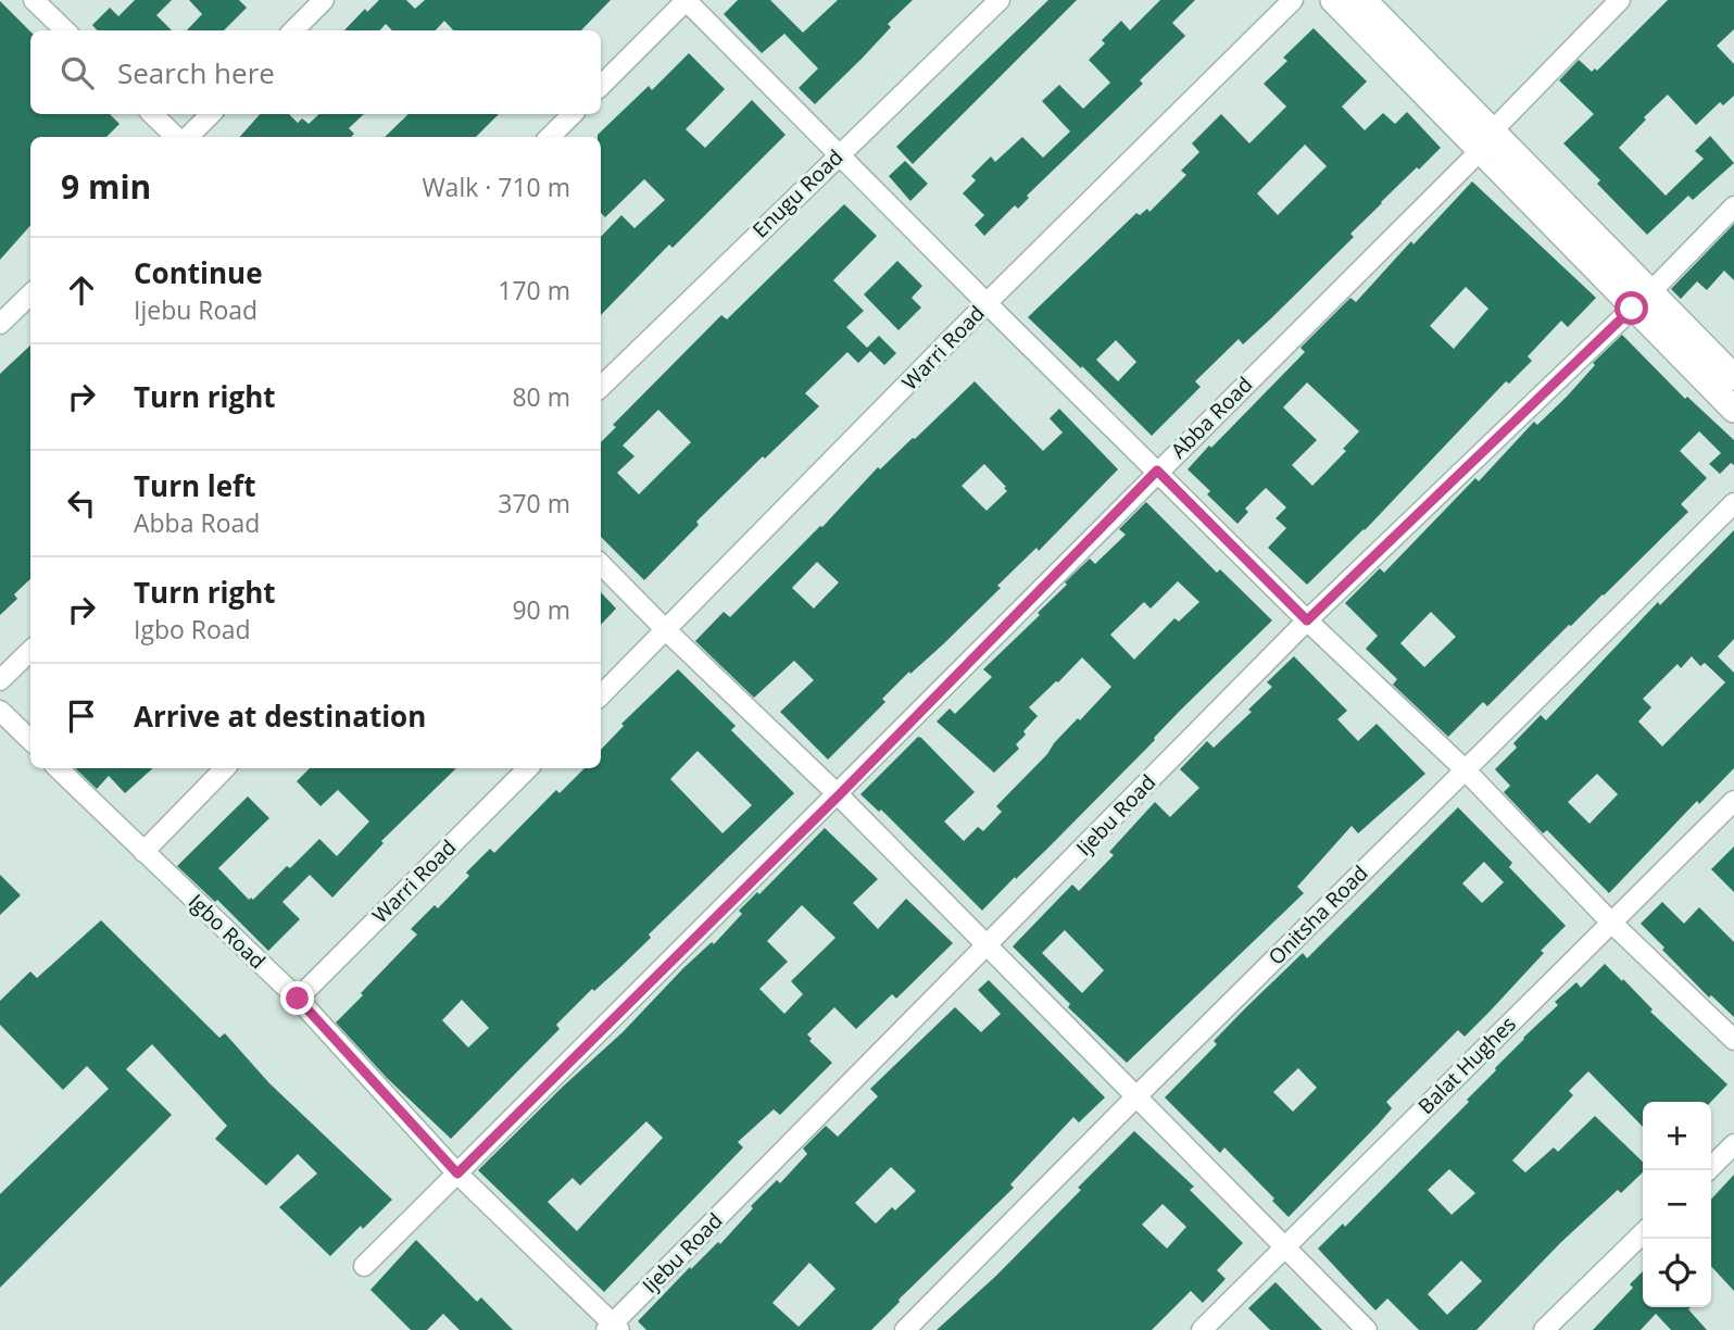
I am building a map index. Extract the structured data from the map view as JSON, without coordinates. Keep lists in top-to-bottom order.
{
  "streets": {
    "street": [
      "Enugu Road",
      "Warri Road",
      "Abba Road",
      "Ijebu Road",
      "Onitsha Road",
      "Igbo Road",
      "Balat Hughes"
    ]
  },
  "crossings": [
    ["Warri Road", "Igbo Road"],
    ["Abba Road", "Igbo Road"],
    ["Ijebu Road", "Igbo Road"]
  ],
  "page": {
    "search": "Search here",
    "heading": ["9 min", "Walk · 710 m"],
    "list": [
      ["Continue", "Ijebu Road", "170 m"],
      ["Turn right", "80 m"],
      ["Turn left", "Abba Road", "370 m"],
      ["Turn right", "Igbo Road", "90 m"],
      "Arrive at destination"
    ],
    "map_buttons": ["+", "−"]
  }
}
